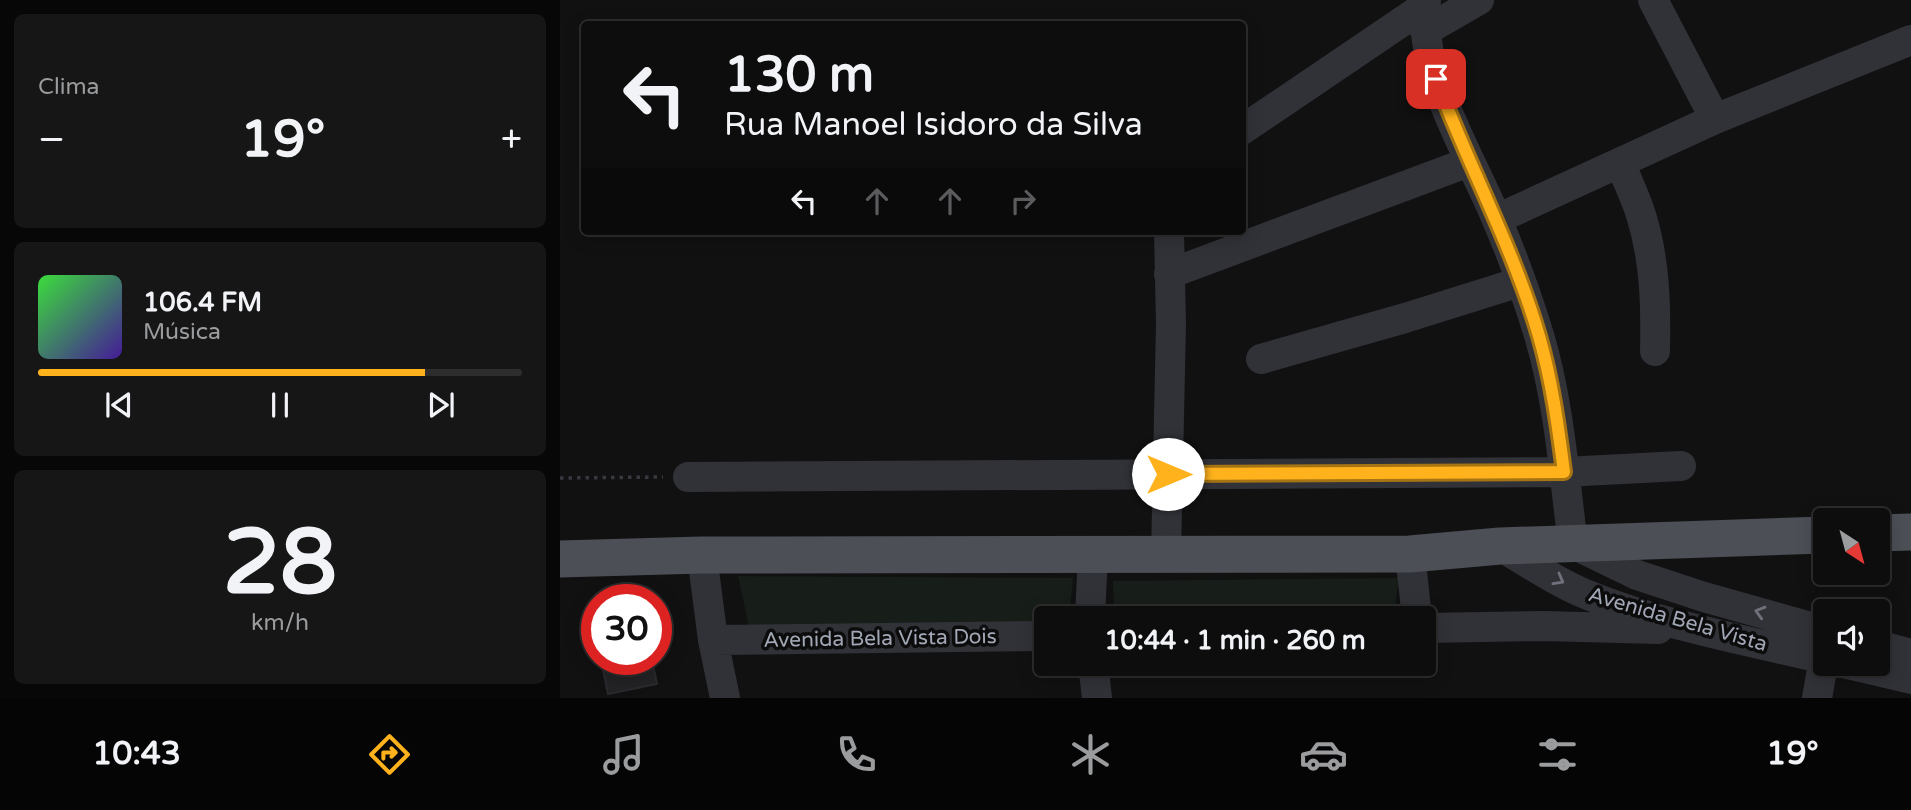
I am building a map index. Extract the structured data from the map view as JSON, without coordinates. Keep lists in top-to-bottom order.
{
  "streets": {
    "street": ["Avenida Bela Vista", "Avenida Bela Vista Dois"]
  },
  "north": "bottom right",
  "page": {
    "tile": [
      "Clima",
      ["28", "km/h"]
    ],
    "turn": ["130 m", "Rua Manoel Isidoro da Silva"],
    "heat": ["−", "19°", "+"],
    "song": ["106.4 FM", "Música"],
    "limit": "30",
    "trip": "10:44 · 1 min · 260 m",
    "tabs": ["10:43", "19°"]
  }
}
